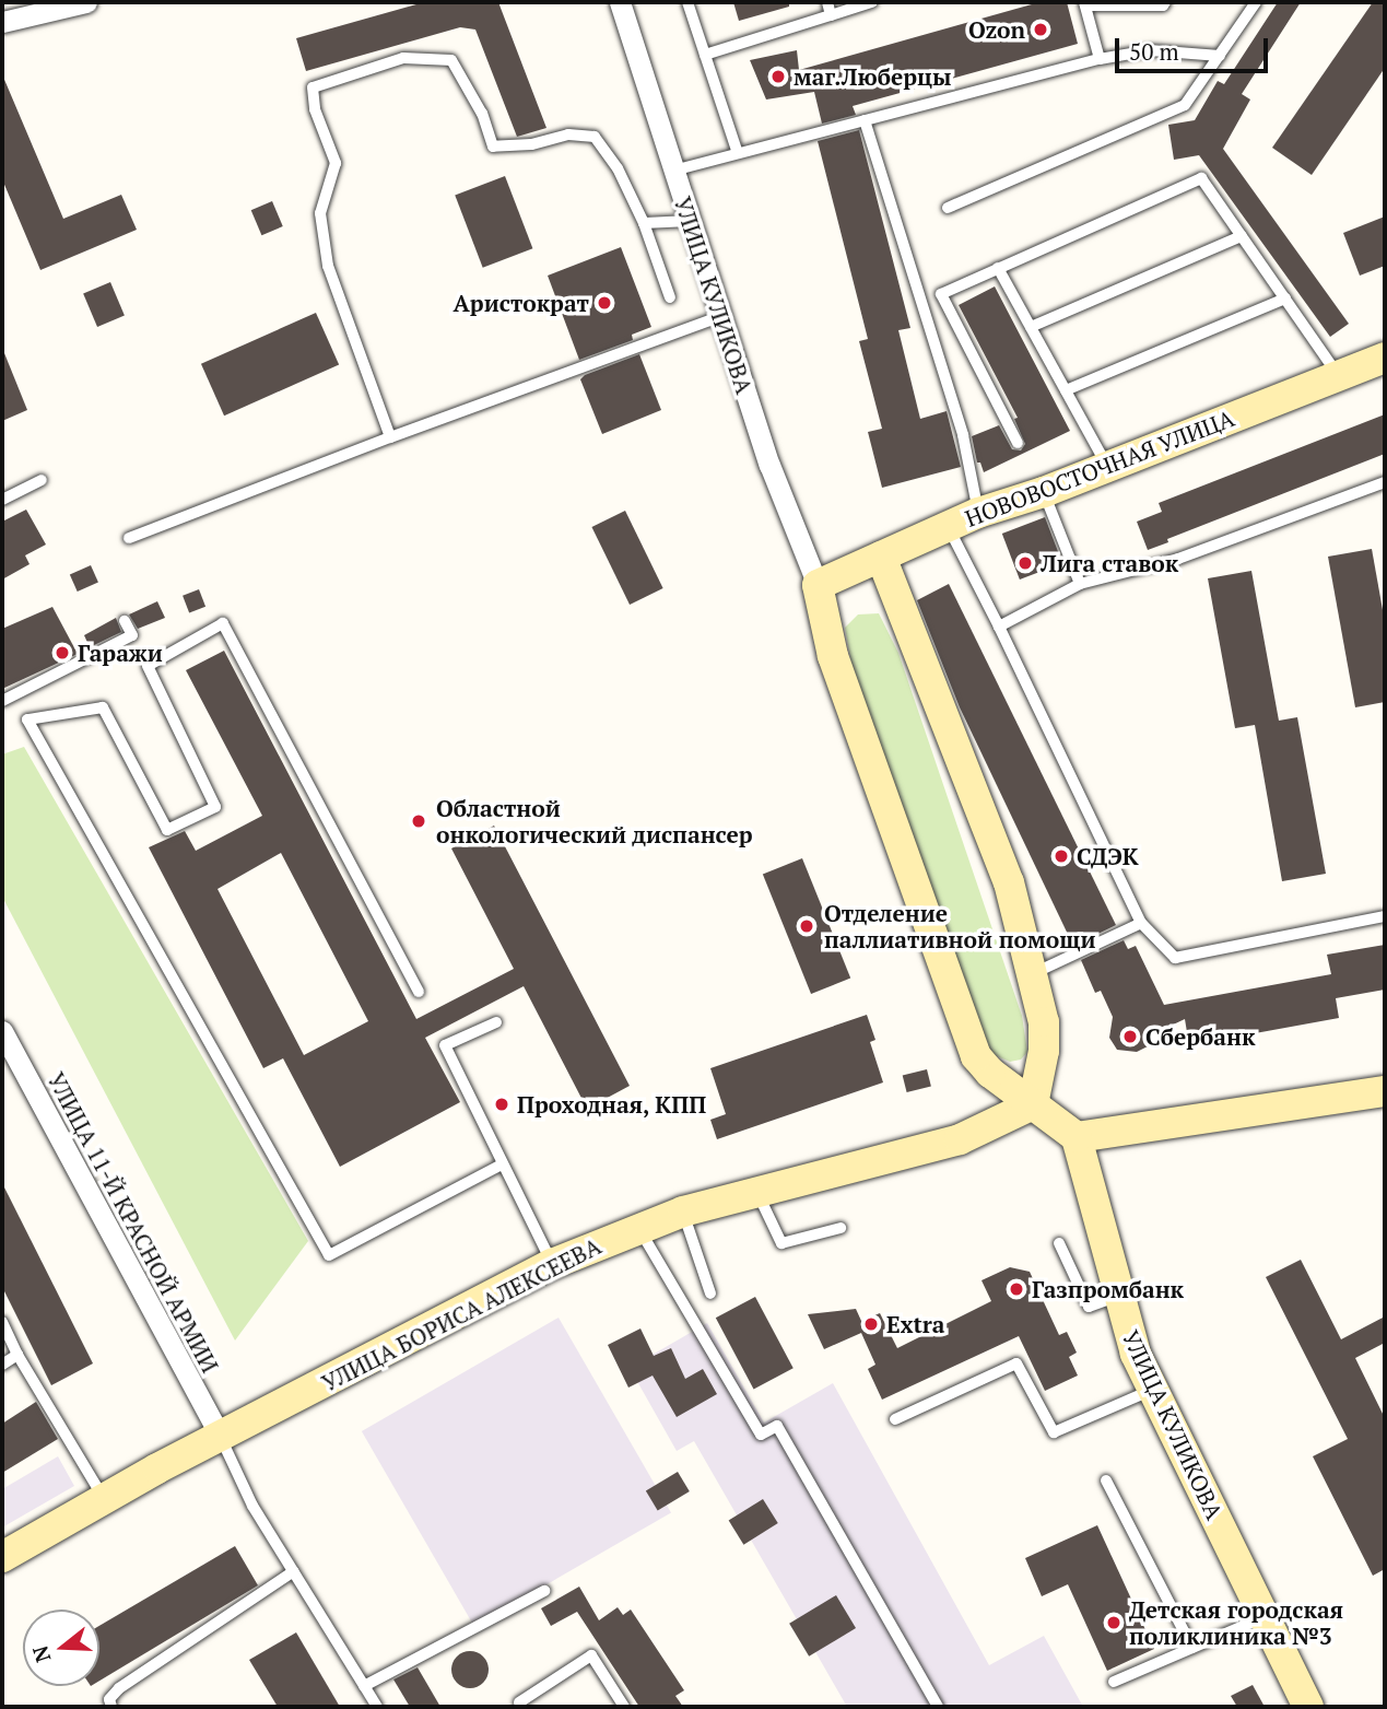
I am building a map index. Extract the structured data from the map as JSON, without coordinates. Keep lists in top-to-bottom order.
{
  "streets": {
    "main road": ["УЛИЦА КУЛИКОВА", "НОВОВОСТОЧНАЯ УЛИЦА", "УЛИЦА БОРИСА АЛЕКСЕЕВА"],
    "street": ["УЛИЦА 11-Й КРАСНОЙ АРМИИ"]
  },
  "crossings": [
    ["УЛИЦА КУЛИКОВА", "НОВОВОСТОЧНАЯ УЛИЦА"],
    ["УЛИЦА 11-Й КРАСНОЙ АРМИИ", "УЛИЦА БОРИСА АЛЕКСЕЕВА"]
  ],
  "places": [
    "Ozon",
    "маг.Люберцы",
    "Аристократ",
    "Лига ставок",
    "Гаражи",
    "Областной онкологический диспансер",
    "СДЭК",
    "Отделение паллиативной помощи",
    "Сбербанк",
    "Проходная, КПП",
    "Газпромбанк",
    "Extra",
    "Детская городская поликлиника №3"
  ],
  "scale_bar": "50 m",
  "north": "left"
}
